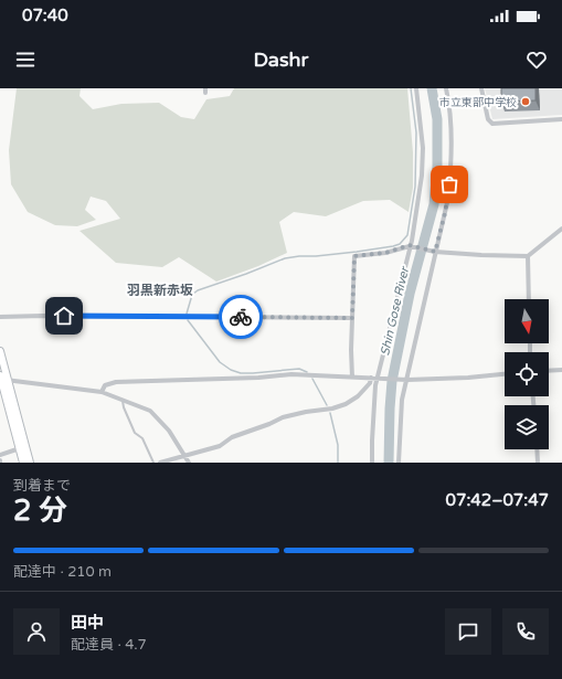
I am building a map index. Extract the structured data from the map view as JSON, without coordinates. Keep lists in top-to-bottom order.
{
  "districts": ["羽黒新赤坂"],
  "water": ["Shin Gose River"],
  "places": ["市立東部中学校"],
  "north": "bottom",
  "page": {
    "status": "07:40",
    "header": "Dashr",
    "heading": ["2 分", "到着まで", "07:42–07:47"],
    "panel": ["田中", "配達員 · 4.7"],
    "bar": "配達中 · 210 m"
  }
}
